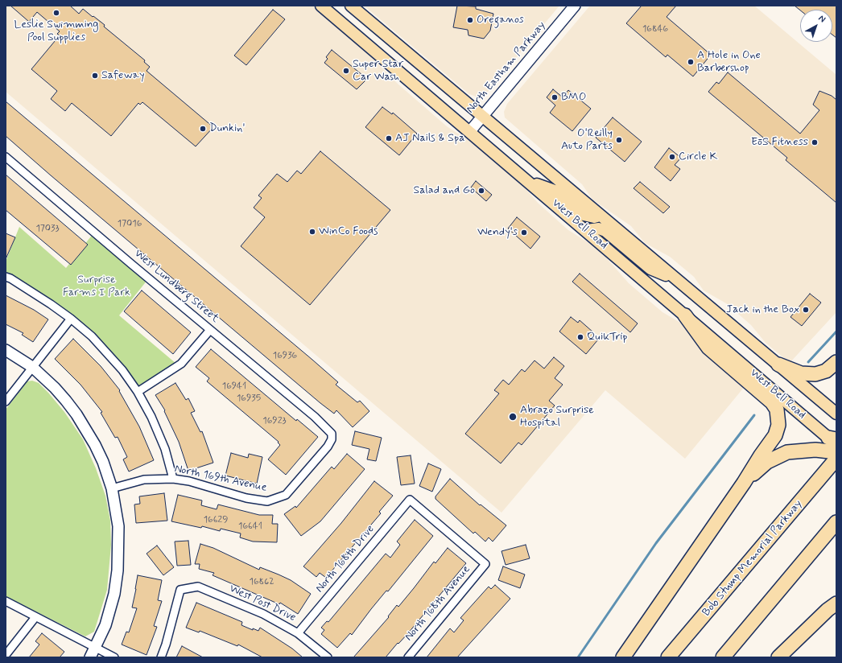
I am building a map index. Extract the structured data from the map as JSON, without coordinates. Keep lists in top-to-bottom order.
{
  "streets": {
    "highway": ["Bob Stump Memorial Parkway"],
    "main road": ["West Bell Road"],
    "street": [
      "North Eastham Parkway",
      "West Lundberg Street",
      "North 169th Avenue",
      "North 168th Drive",
      "West Post Drive",
      "North 168th Avenue"
    ]
  },
  "crossings": [
    ["North Eastham Parkway", "West Bell Road"],
    ["West Lundberg Street", "North 169th Avenue"],
    ["North 168th Drive", "West Post Drive"],
    ["North 168th Drive", "North 168th Avenue"]
  ],
  "parks": ["Surprise Farms I Park"],
  "places": [
    "Leslie Swimming Pool Supplies",
    "Oreganos",
    "A Hole in One Barbershop",
    "Super Star Car Wash",
    "Safeway",
    "BMO",
    "Dunkin'",
    "AJ Nails & Spa",
    "O'Reilly Auto Parts",
    "EōS Fitness",
    "Circle K",
    "Salad and Go",
    "WinCo Foods",
    "Wendy's",
    "Jack in the Box",
    "QuikTrip",
    "Abrazo Surprise Hospital"
  ],
  "house_numbers": [
    "16846",
    "17016",
    "17033",
    "16936",
    "16941",
    "16935",
    "16923",
    "16629",
    "16641",
    "16862"
  ],
  "north": "top right"
}
